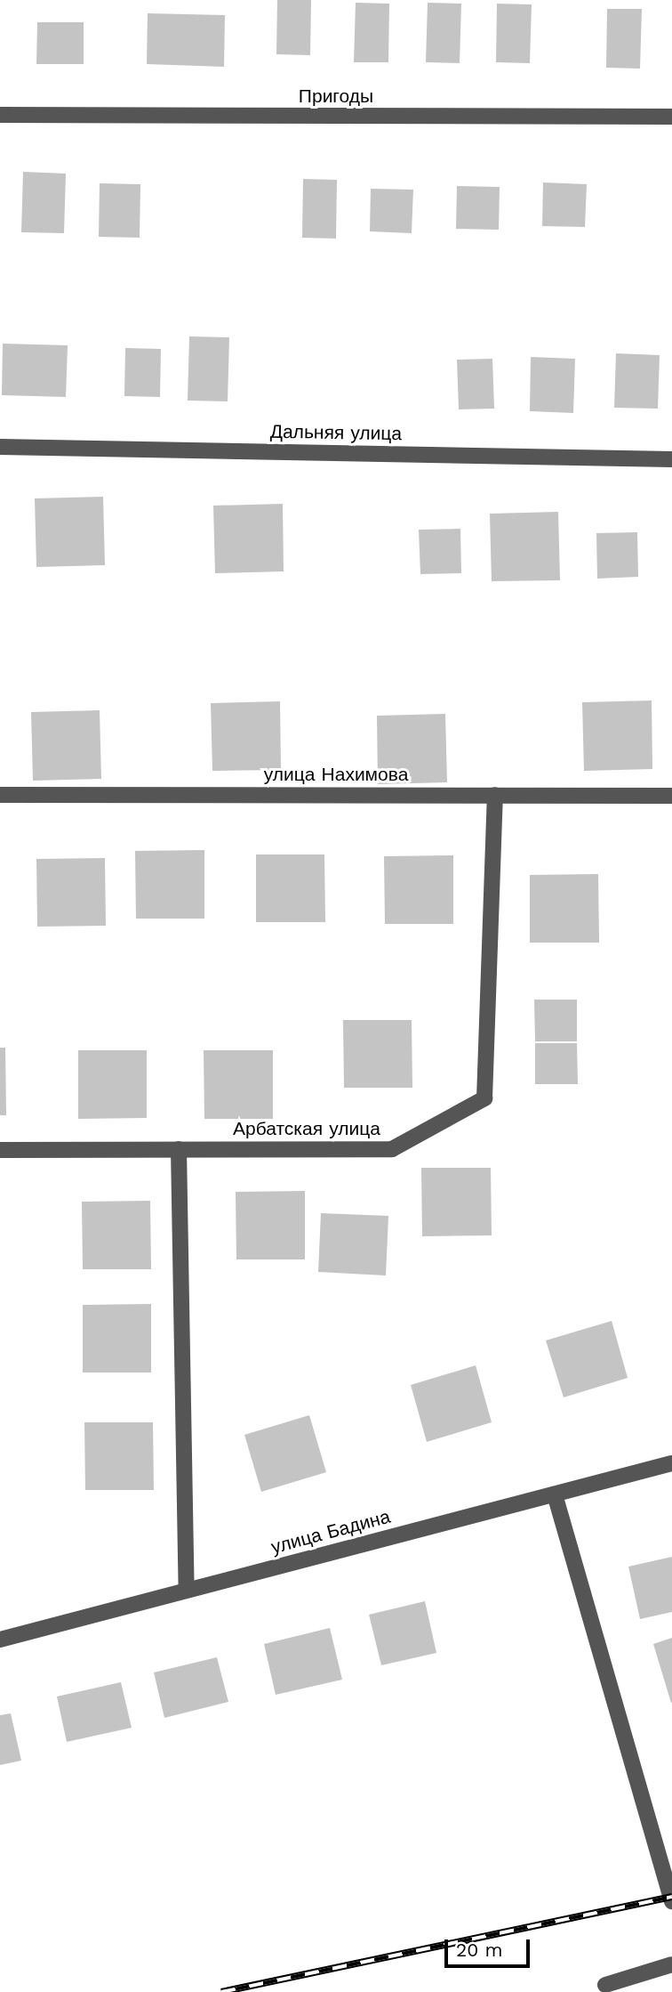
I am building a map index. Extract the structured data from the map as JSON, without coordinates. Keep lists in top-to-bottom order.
{
  "streets": {
    "street": [
      "Пригоды",
      "Дальняя улица",
      "улица Нахимова",
      "Арбатская улица",
      "улица Бадина"
    ]
  },
  "crossings": [
    ["улица Нахимова", "Арбатская улица"]
  ],
  "scale_bar": "20 m"
}
